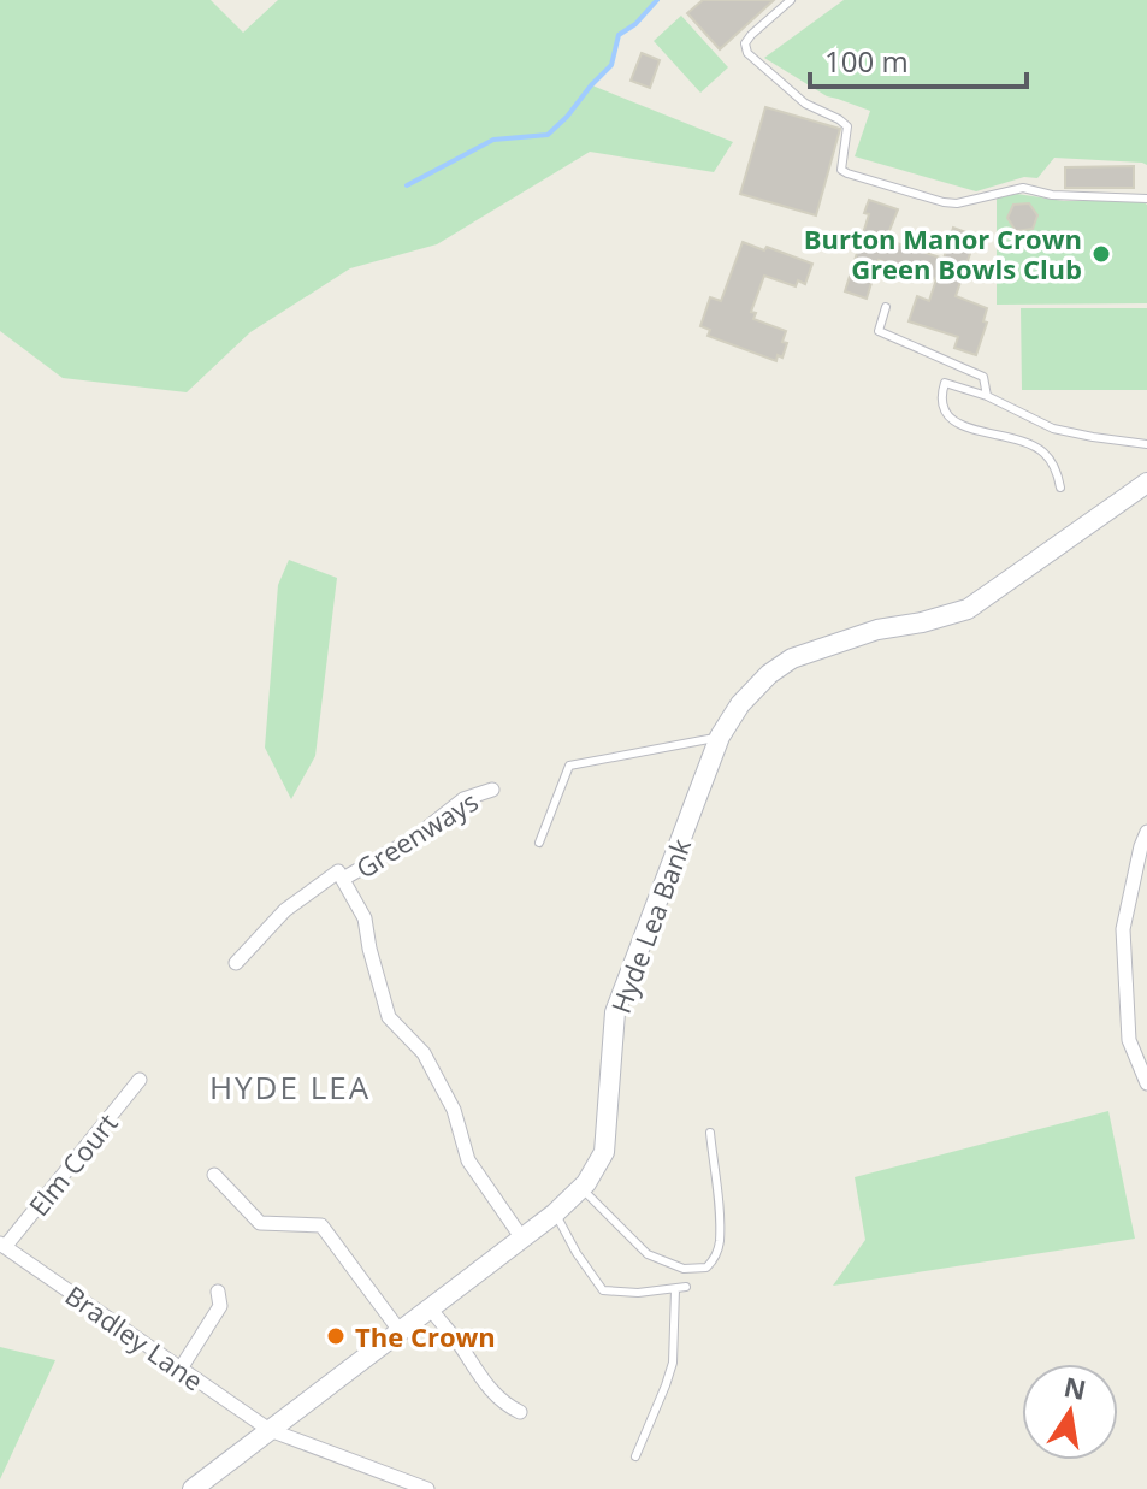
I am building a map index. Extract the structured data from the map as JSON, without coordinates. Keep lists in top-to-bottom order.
{
  "streets": {
    "street": [
      "Greenways",
      "Hyde Lea Bank",
      "Elm Court",
      "Bradley Lane"
    ]
  },
  "crossings": [
    ["Hyde Lea Bank", "Bradley Lane"],
    ["Elm Court", "Bradley Lane"]
  ],
  "districts": ["HYDE LEA"],
  "places": ["Burton Manor Crown Green Bowls Club", "The Crown"],
  "scale_bar": "100 m",
  "north": "top"
}
